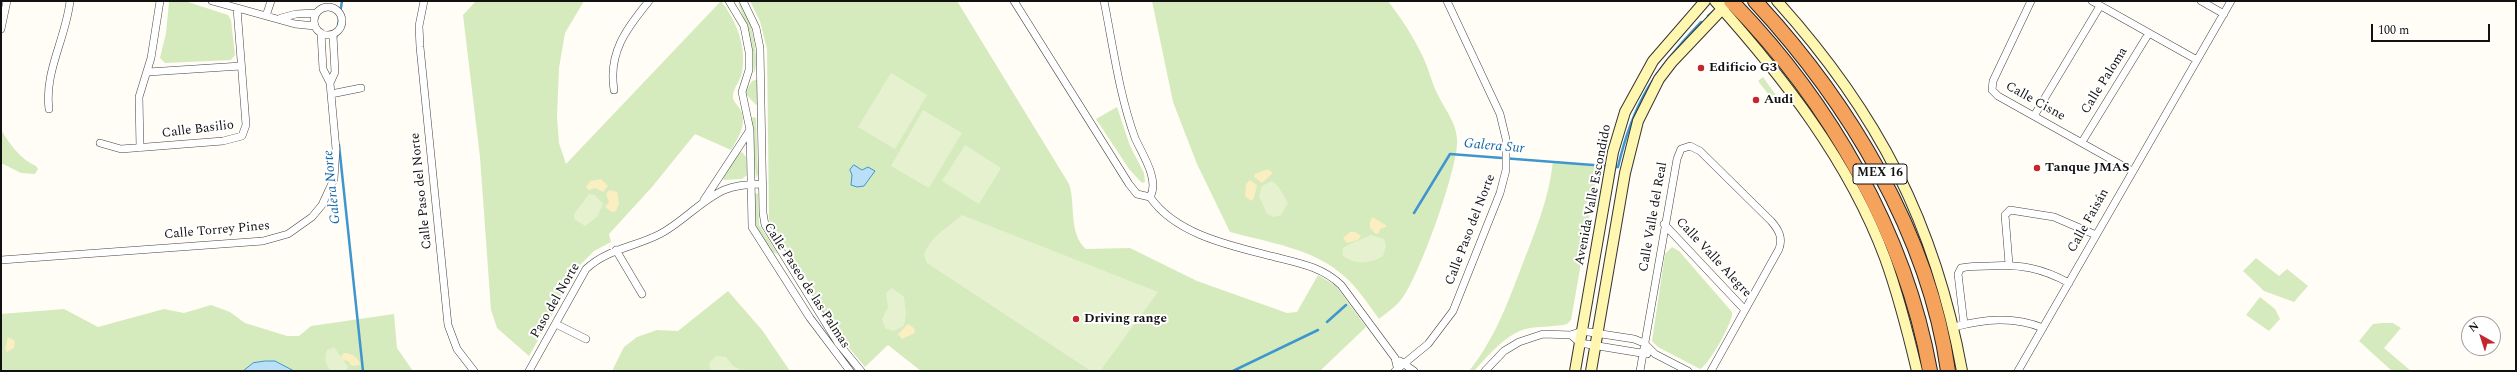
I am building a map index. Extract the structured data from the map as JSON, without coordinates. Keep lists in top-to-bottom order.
{
  "streets": {
    "highway": ["MEX 16"],
    "main road": ["Avenida Valle Escondido"],
    "street": [
      "Calle Paloma",
      "Calle Cisne",
      "Calle Basilio",
      "Calle Paso del Norte",
      "Calle Valle del Real",
      "Calle Faisán",
      "Calle Torrey Pines",
      "Calle Valle Alegre",
      "Calle Paseo de las Palmas",
      "Paso del Norte"
    ]
  },
  "crossings": [
    ["Calle Paloma", "Calle Cisne"],
    ["Calle Cisne", "Calle Faisán"],
    ["MEX 16", "Avenida Valle Escondido"],
    ["Calle Valle del Real", "Calle Valle Alegre"],
    ["Calle Paseo de las Palmas", "Paso del Norte"]
  ],
  "water": ["Galera Sur", "Galera Norte"],
  "places": [
    "Edificio G3",
    "Audi",
    "Tanque JMAS",
    "Driving range"
  ],
  "scale_bar": "100 m",
  "north": "top left"
}
